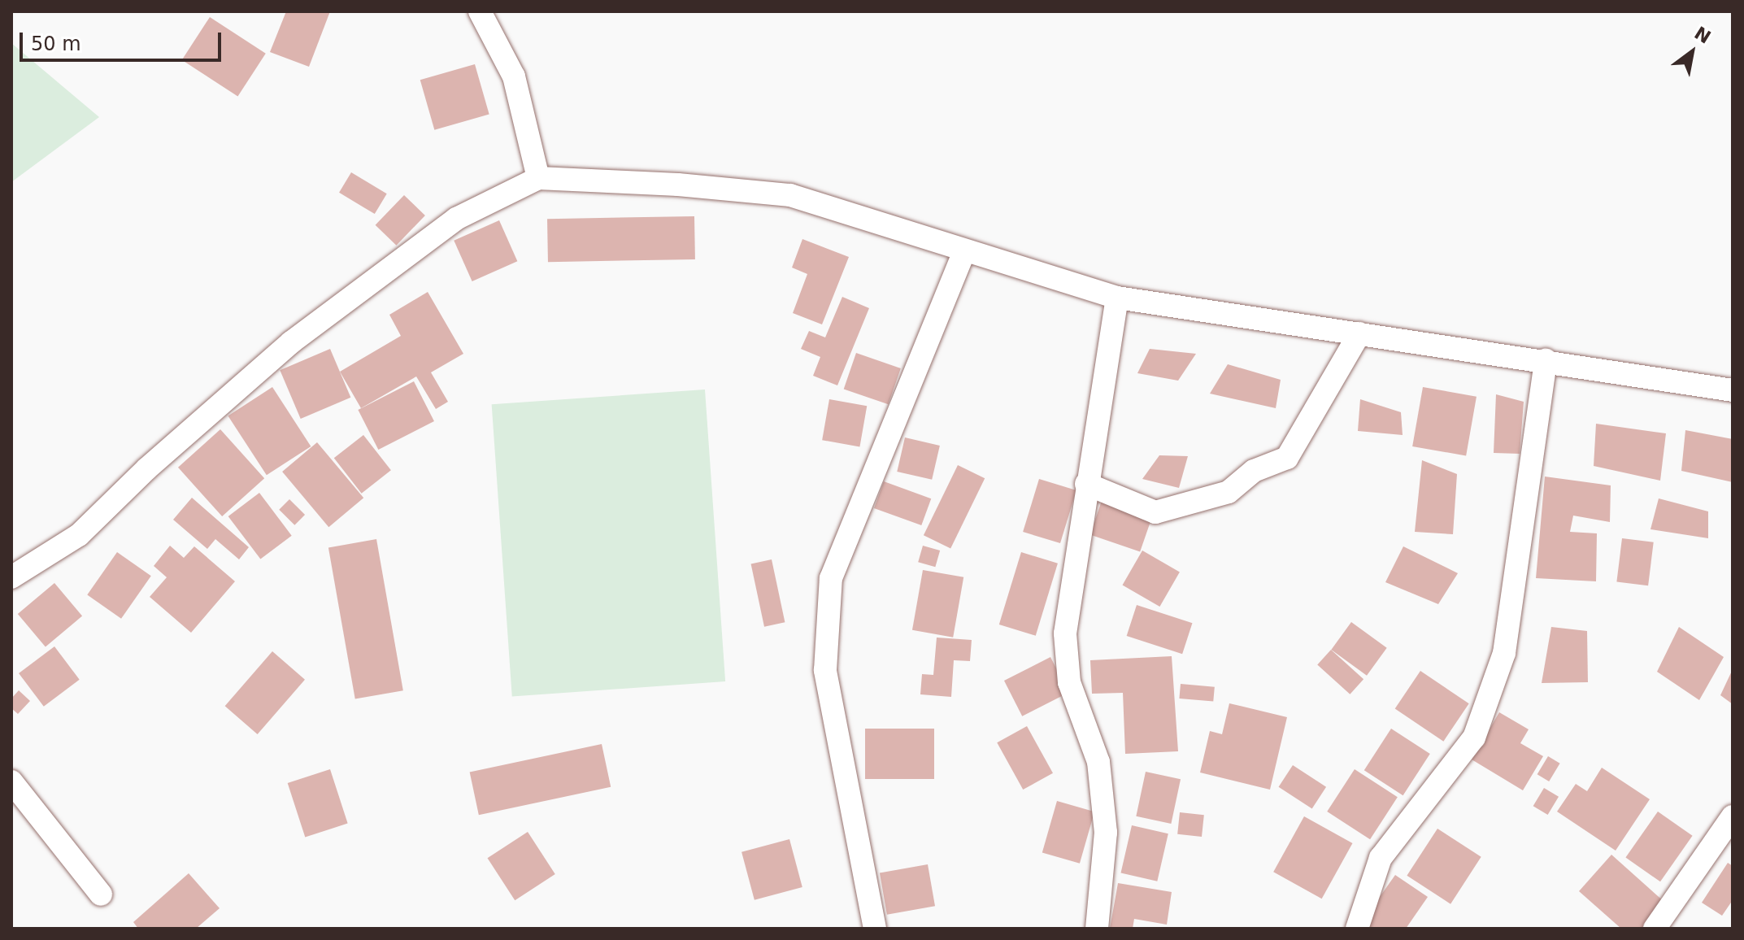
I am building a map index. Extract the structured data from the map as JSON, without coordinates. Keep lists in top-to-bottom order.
{
  "scale_bar": "50 m",
  "north": "top right"
}
